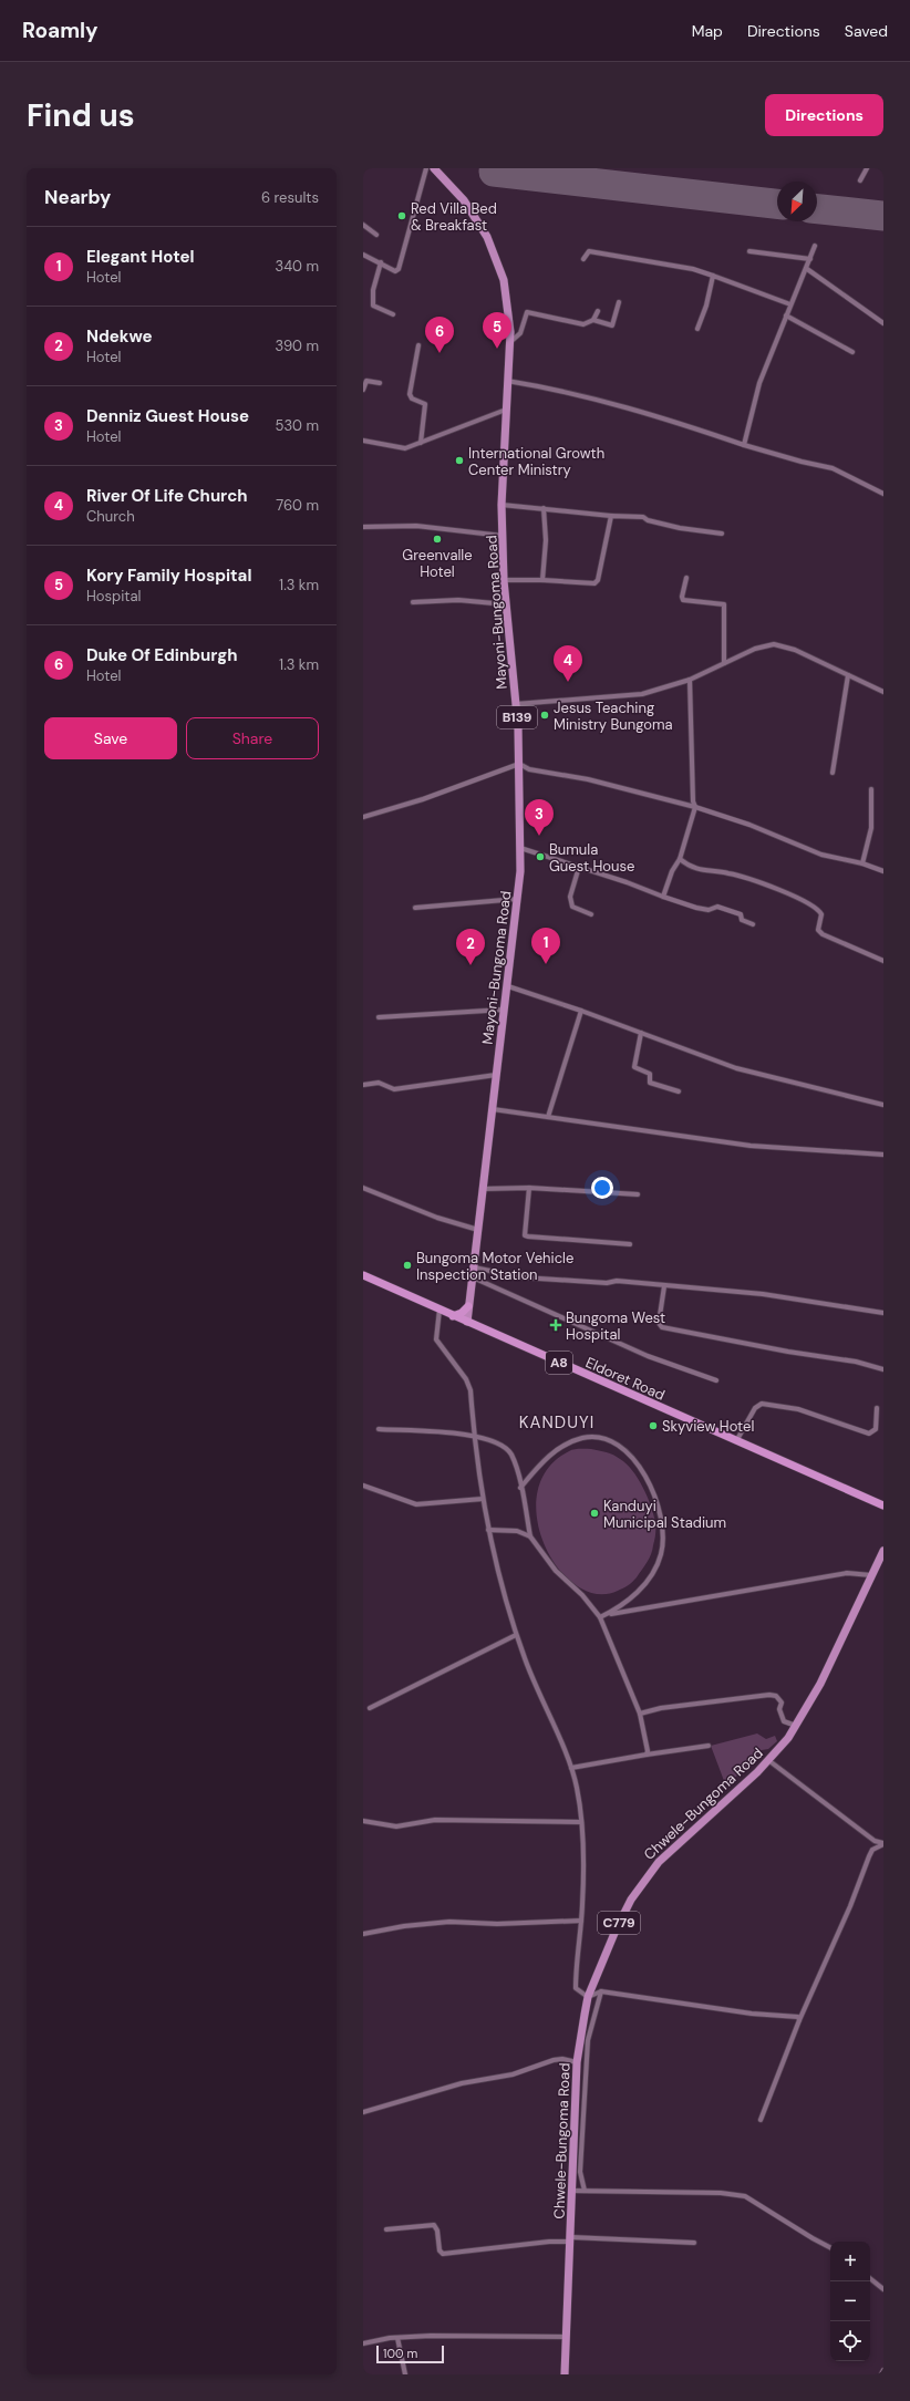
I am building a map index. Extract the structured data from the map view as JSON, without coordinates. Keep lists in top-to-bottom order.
{
  "streets": {
    "highway": ["A8", "Eldoret Road"],
    "main road": [
      "Mayoni-Bungoma Road",
      "B139",
      "Chwele-Bungoma Road",
      "C779"
    ]
  },
  "districts": ["KANDUYI"],
  "places": {
    "other": [
      "Red Villa Bed & Breakfast",
      "International Growth Center Ministry",
      "Greenvalle Hotel",
      "Jesus Teaching Ministry Bungoma",
      "Bumula Guest House",
      "Bungoma Motor Vehicle Inspection Station",
      "Skyview Hotel",
      "Kanduyi Municipal Stadium"
    ],
    "health": ["Bungoma West Hospital"]
  },
  "scale_bar": "100 m",
  "north": "bottom left",
  "page": {
    "header": "Roamly",
    "nav": ["Map", "Directions", "Saved"],
    "buttons": [
      "Directions",
      ["Save", "Share"]
    ],
    "title": "Find us",
    "heading": ["Nearby", "6 results"],
    "list": [
      {
        "mark": "1",
        "name": "Elegant Hotel",
        "note": "Hotel",
        "value": "340 m"
      },
      {
        "mark": "2",
        "name": "Ndekwe",
        "note": "Hotel",
        "value": "390 m"
      },
      {
        "mark": "3",
        "name": "Denniz Guest House",
        "note": "Hotel",
        "value": "530 m"
      },
      {
        "mark": "4",
        "name": "River Of Life Church",
        "note": "Church",
        "value": "760 m"
      },
      {
        "mark": "5",
        "name": "Kory Family Hospital",
        "note": "Hospital",
        "value": "1.3 km"
      },
      {
        "mark": "6",
        "name": "Duke Of Edinburgh",
        "note": "Hotel",
        "value": "1.3 km"
      }
    ],
    "pins": [
      "5",
      "6",
      "4",
      "3",
      "1",
      "2"
    ],
    "map_buttons": ["+", "−"],
    "scale": "100 m"
  }
}
